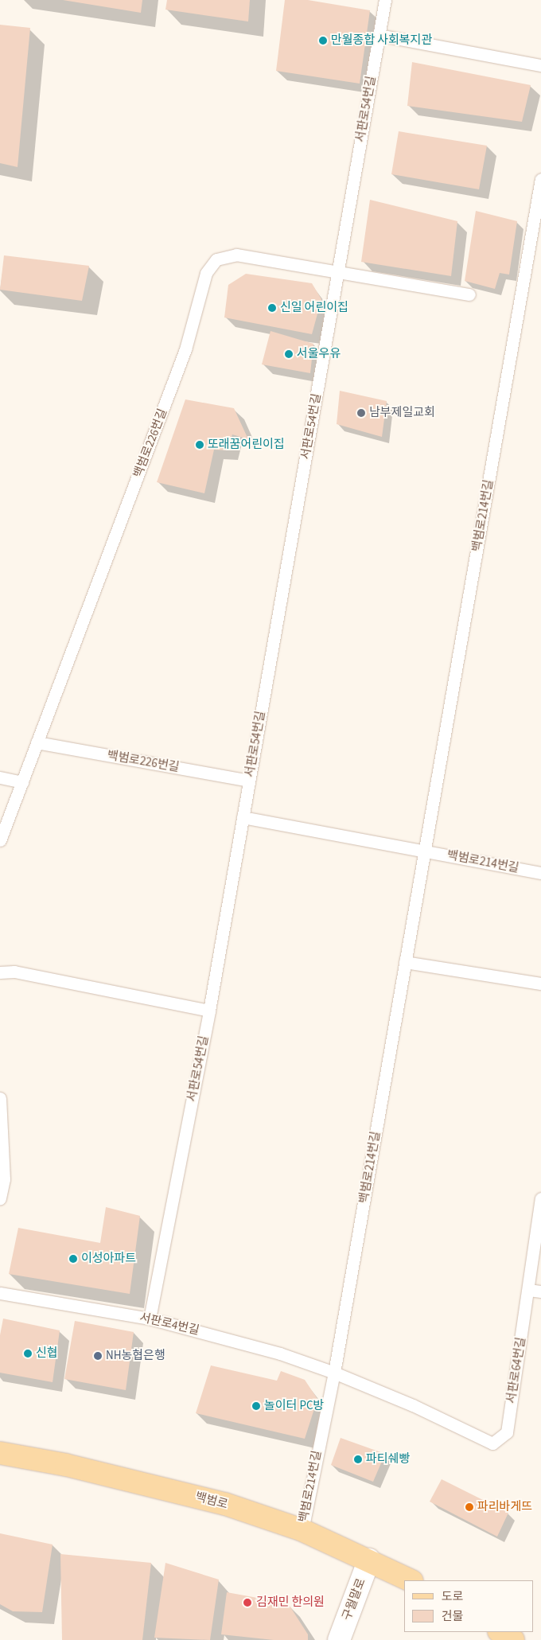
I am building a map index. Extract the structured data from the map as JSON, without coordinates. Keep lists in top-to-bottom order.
{
  "streets": {
    "main road": ["백범로"],
    "street": ["구월말로"],
    "lane": [
      "서판로54번길",
      "백범로226번길",
      "백범로214번길",
      "서판로4번길",
      "서판로64번길"
    ]
  },
  "crossings": [
    ["서판로54번길", "백범로226번길"],
    ["서판로54번길", "서판로4번길"],
    ["백범로214번길", "서판로4번길"],
    ["백범로214번길", "서판로64번길"],
    ["백범로214번길", "백범로"],
    ["서판로4번길", "서판로64번길"],
    ["백범로", "구월말로"]
  ],
  "places": [
    "만월종합 사회복지관",
    "신일 어린이집",
    "서울우유",
    "남부제일교회",
    "또래꿈어린이집",
    "이성아파트",
    "신협",
    "NH농협은행",
    "놀이터 PC방",
    "파티쉐빵",
    "파리바게뜨",
    "김재민 한의원"
  ],
  "legend": ["도로", "건물"]
}
